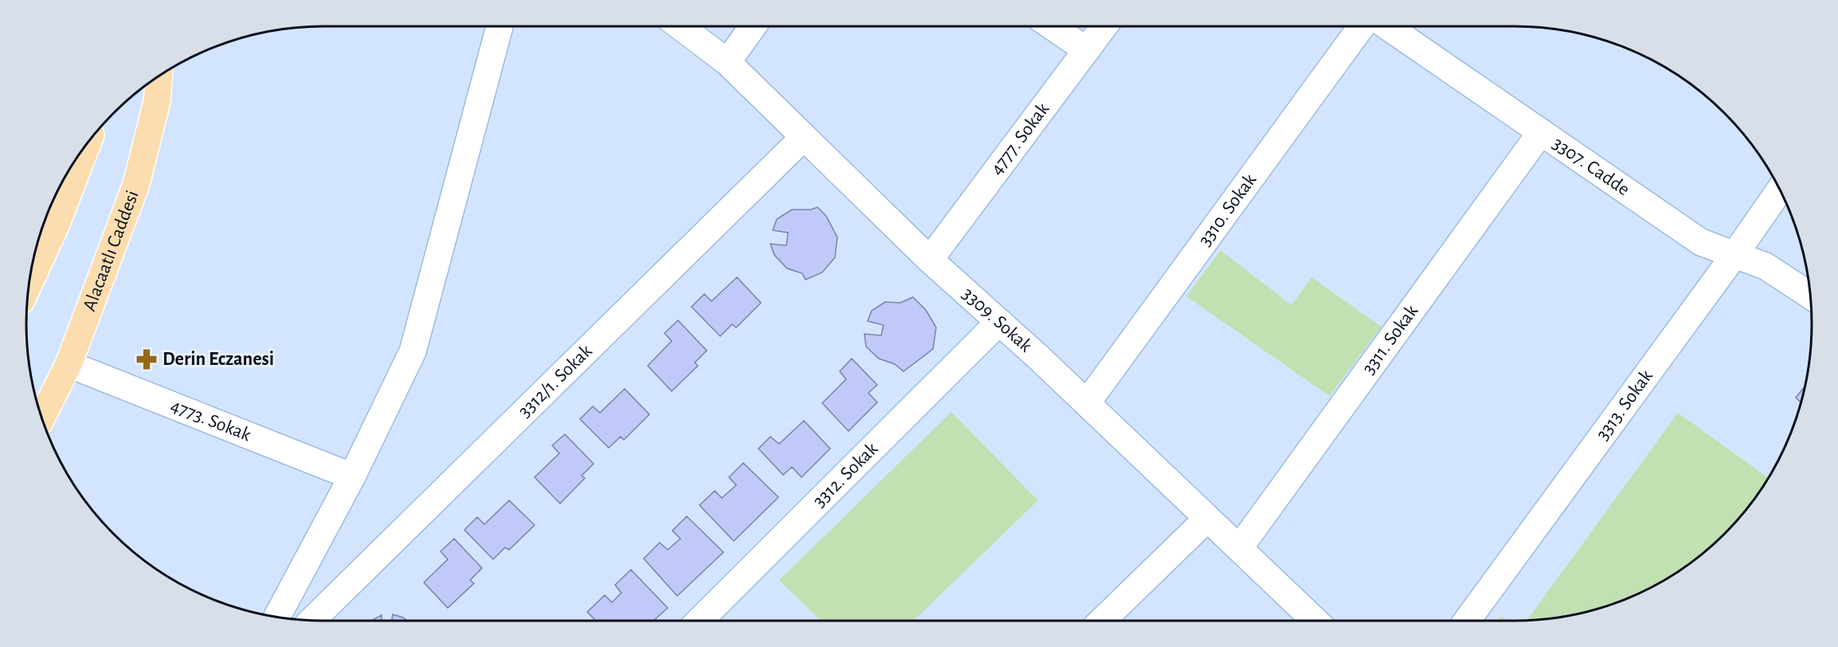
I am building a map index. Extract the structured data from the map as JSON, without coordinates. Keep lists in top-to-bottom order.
{
  "streets": {
    "main road": ["Alacaatlı Caddesi"],
    "street": [
      "4777. Sokak",
      "3307. Cadde",
      "3310. Sokak",
      "3309. Sokak",
      "3311. Sokak",
      "3312/1. Sokak",
      "3313. Sokak",
      "4773. Sokak",
      "3312. Sokak"
    ]
  },
  "crossings": [
    ["4777. Sokak", "3309. Sokak"],
    ["3307. Cadde", "3311. Sokak"],
    ["3307. Cadde", "3313. Sokak"],
    ["3310. Sokak", "3309. Sokak"],
    ["Alacaatlı Caddesi", "4773. Sokak"],
    ["3309. Sokak", "3311. Sokak"],
    ["3309. Sokak", "3312/1. Sokak"],
    ["3309. Sokak", "3312. Sokak"]
  ],
  "places": {
    "pharmacy": ["Derin Eczanesi"]
  }
}
